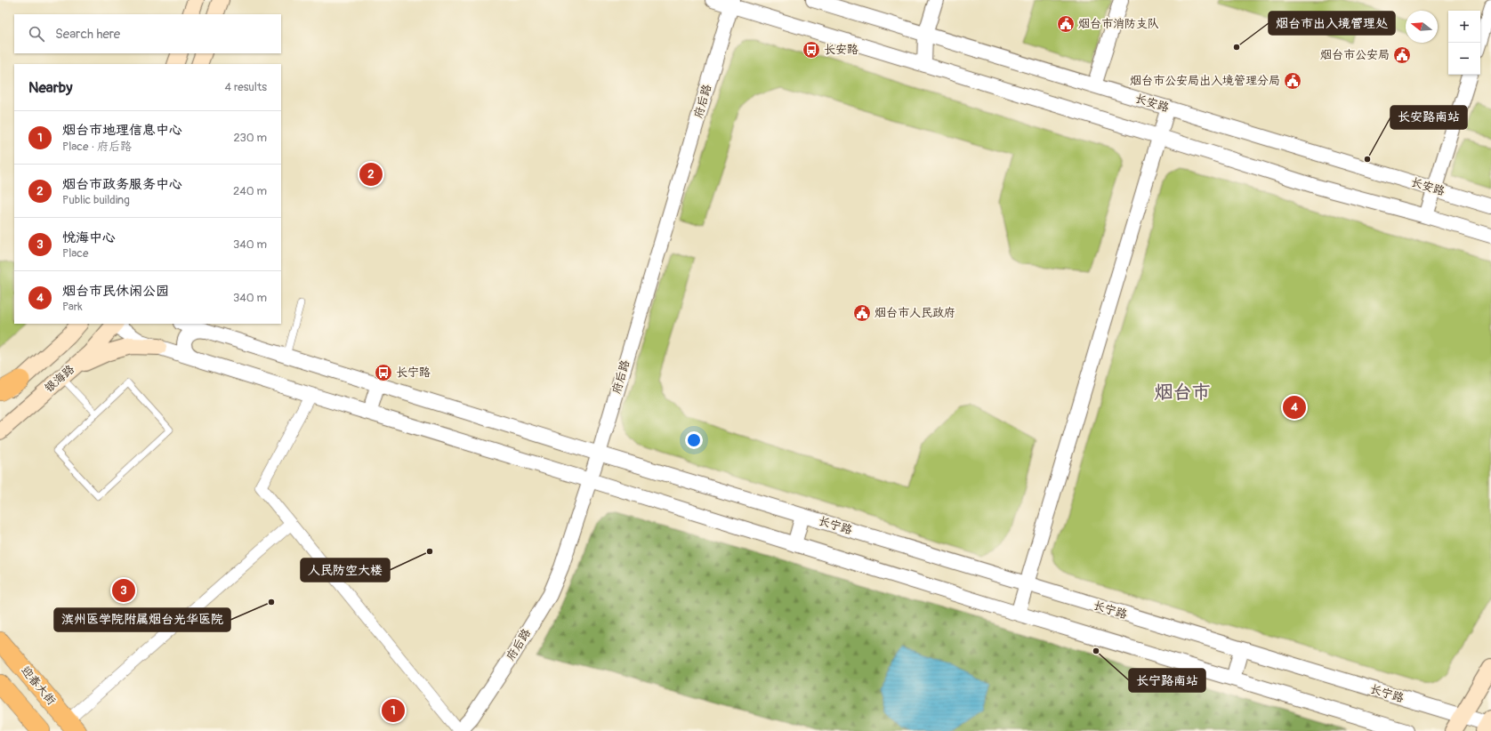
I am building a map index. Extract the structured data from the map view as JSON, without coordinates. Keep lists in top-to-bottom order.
{
  "streets": {
    "main road": ["银海路", "迎春大街"],
    "street": ["府后路", "长安路", "长宁路"]
  },
  "crossings": [
    ["府后路", "长宁路"]
  ],
  "districts": ["烟台市"],
  "places": {
    "public building": [
      "烟台市消防支队",
      "烟台市公安局",
      "烟台市公安局出入境管理分局",
      "烟台市人民政府"
    ],
    "other": [
      "烟台市出入境管理处",
      "长安路南站",
      "人民防空大楼",
      "滨州医学院附属烟台光华医院",
      "长宁路南站"
    ],
    "bus stop": ["长安路", "长宁路"]
  },
  "north": "left",
  "page": {
    "map_buttons": ["+", "−"],
    "search": "Search here",
    "heading": ["Nearby", "4 results"],
    "list": [
      {
        "mark": "1",
        "name": "烟台市地理信息中心",
        "note": "Place · 府后路",
        "value": "230 m"
      },
      {
        "mark": "2",
        "name": "烟台市政务服务中心",
        "note": "Public building",
        "value": "240 m"
      },
      {
        "mark": "3",
        "name": "悦海中心",
        "note": "Place",
        "value": "340 m"
      },
      {
        "mark": "4",
        "name": "烟台市民休闲公园",
        "note": "Park",
        "value": "340 m"
      }
    ],
    "pins": [
      "2",
      "4",
      "3",
      "1"
    ]
  }
}
